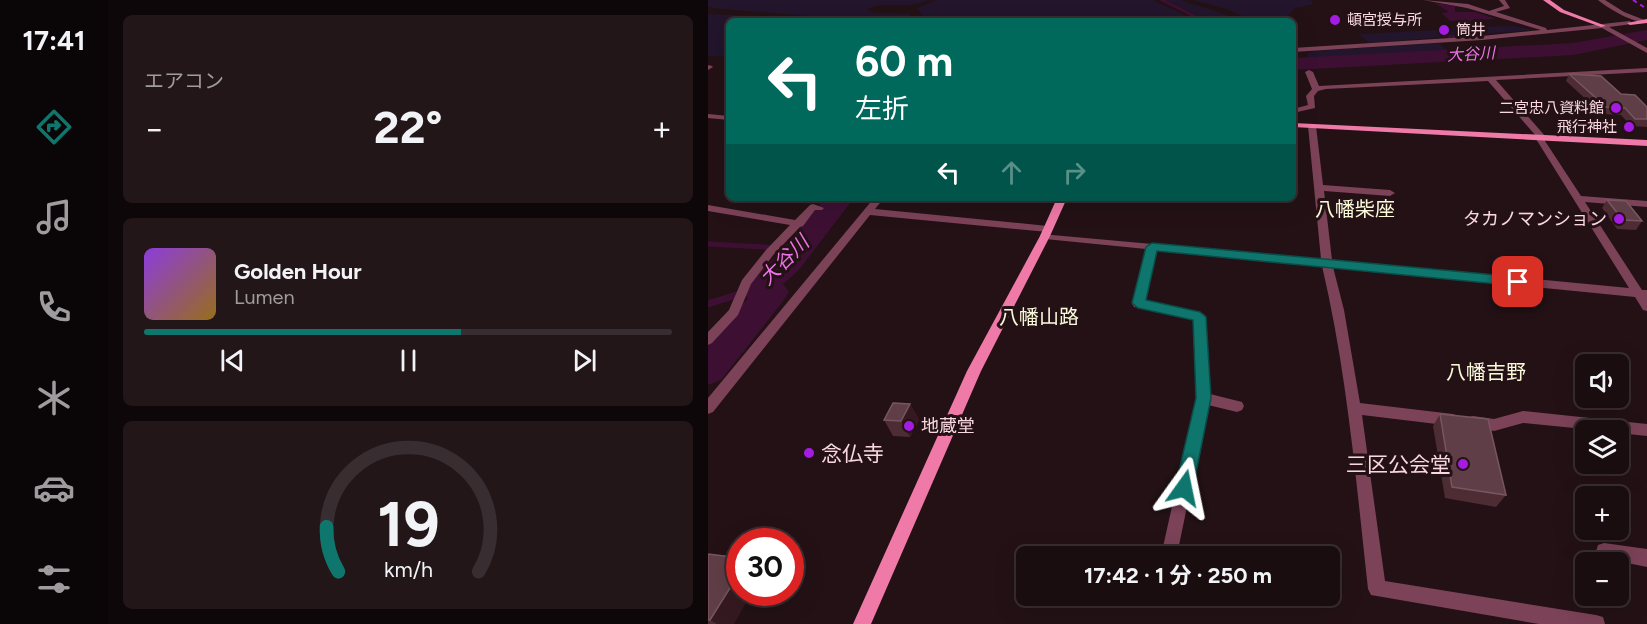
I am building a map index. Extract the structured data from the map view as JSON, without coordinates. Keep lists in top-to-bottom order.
{
  "districts": ["八幡柴座", "八幡山路", "八幡吉野"],
  "water": ["大谷川"],
  "places": [
    "頓宮授与所",
    "筒井",
    "二宮忠八資料館",
    "飛行神社",
    "タカノマンション",
    "地蔵堂",
    "念仏寺",
    "三区公会堂"
  ],
  "page": {
    "tabs": "17:41",
    "tile": "エアコン",
    "turn": ["60 m", "左折"],
    "heat": ["−", "22°", "+"],
    "song": ["Golden Hour", "Lumen"],
    "map_buttons": ["+", "−"],
    "limit": "30",
    "trip": "17:42 · 1 分 · 250 m",
    "gauge": ["19", "km/h"]
  }
}
